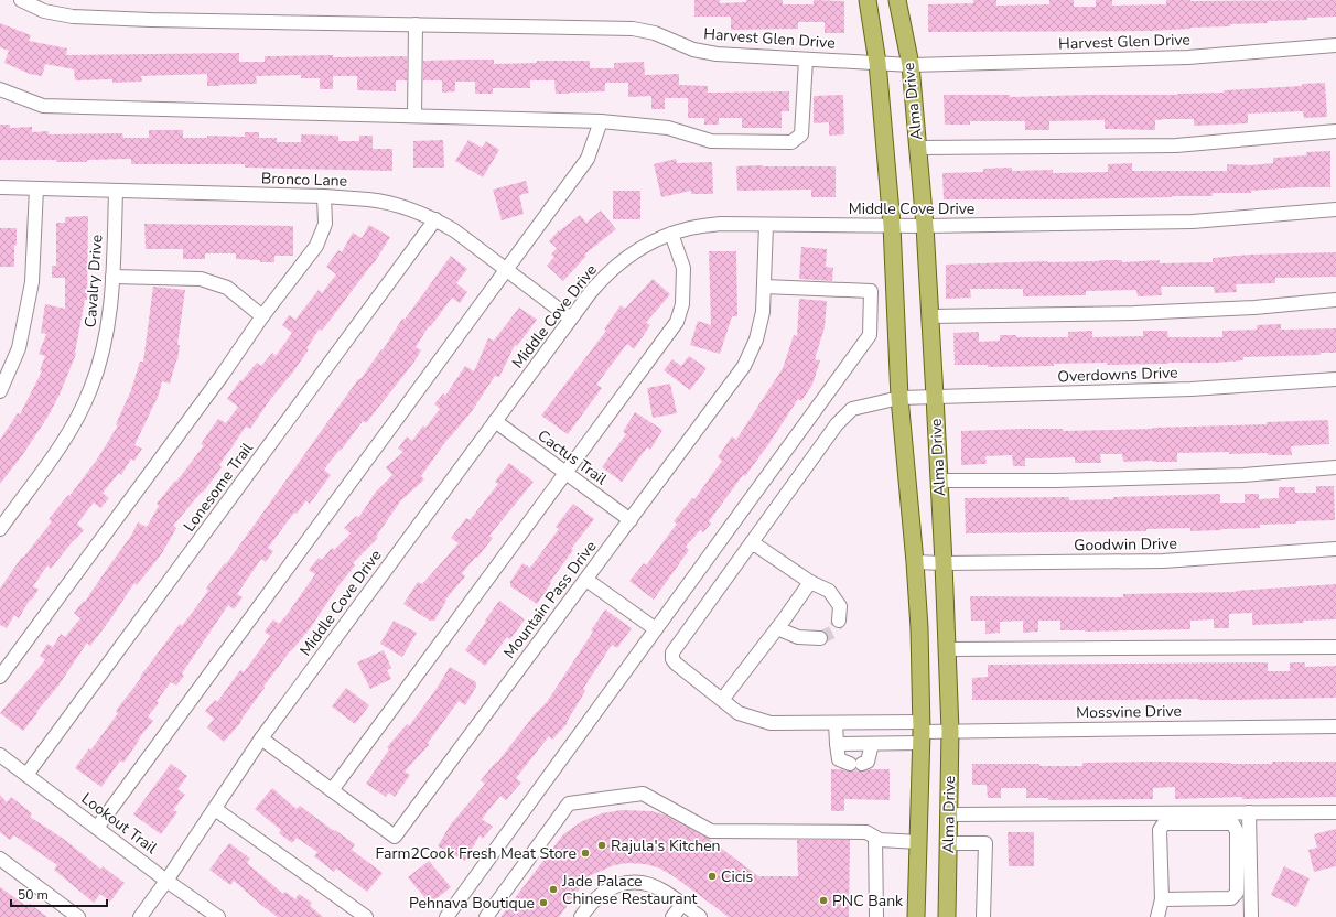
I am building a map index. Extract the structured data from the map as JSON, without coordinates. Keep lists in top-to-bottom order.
{
  "streets": {
    "main road": ["Alma Drive"],
    "street": [
      "Harvest Glen Drive",
      "Bronco Lane",
      "Middle Cove Drive",
      "Cavalry Drive",
      "Overdowns Drive",
      "Cactus Trail",
      "Lonesome Trail",
      "Goodwin Drive",
      "Mountain Pass Drive",
      "Mossvine Drive",
      "Lookout Trail"
    ]
  },
  "crossings": [
    ["Harvest Glen Drive", "Alma Drive"],
    ["Alma Drive", "Middle Cove Drive"],
    ["Alma Drive", "Overdowns Drive"],
    ["Alma Drive", "Goodwin Drive"],
    ["Alma Drive", "Mossvine Drive"],
    ["Bronco Lane", "Middle Cove Drive"],
    ["Bronco Lane", "Cavalry Drive"],
    ["Bronco Lane", "Lonesome Trail"],
    ["Middle Cove Drive", "Cactus Trail"],
    ["Middle Cove Drive", "Mountain Pass Drive"],
    ["Middle Cove Drive", "Lookout Trail"],
    ["Cactus Trail", "Mountain Pass Drive"],
    ["Lonesome Trail", "Lookout Trail"]
  ],
  "places": [
    "Rajula's Kitchen",
    "Farm2Cook Fresh Meat Store",
    "Cicis",
    "Jade Palace Chinese Restaurant",
    "PNC Bank",
    "Pehnava Boutique"
  ],
  "scale_bar": "50 m"
}
